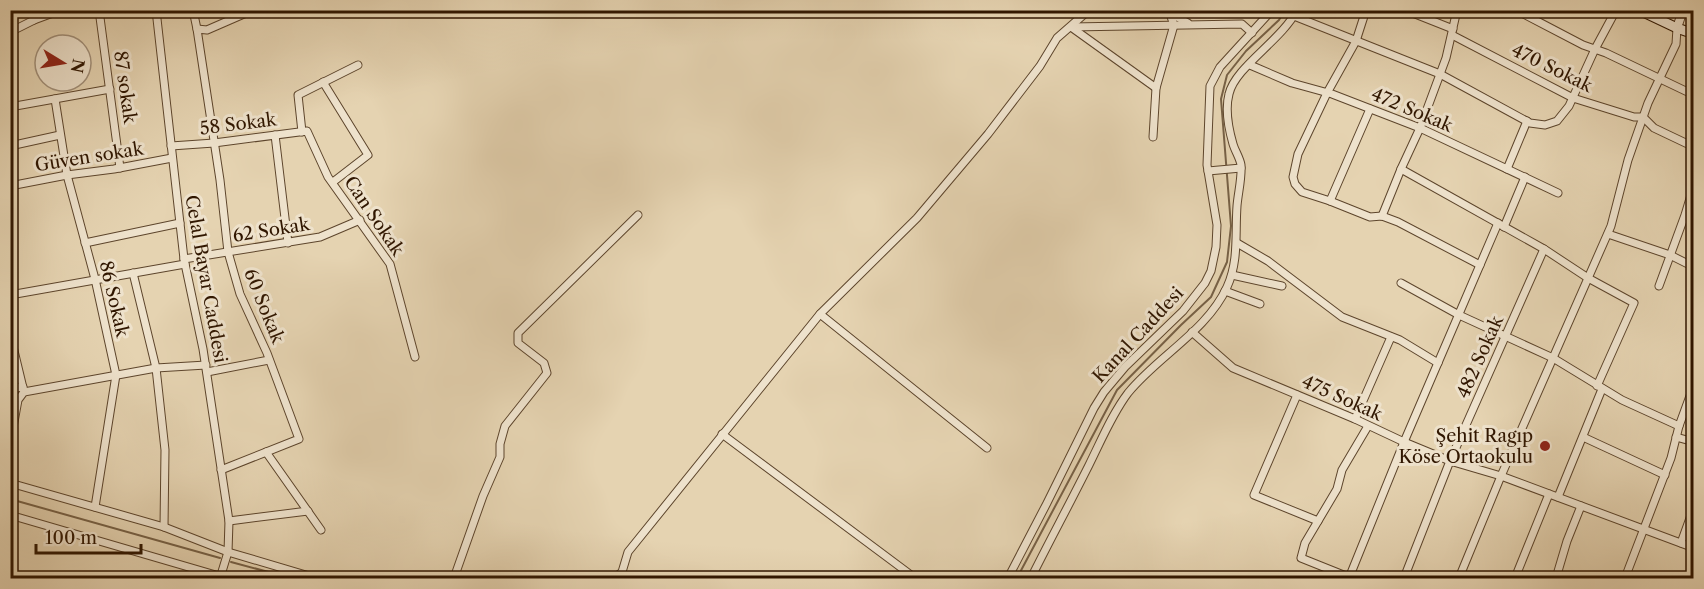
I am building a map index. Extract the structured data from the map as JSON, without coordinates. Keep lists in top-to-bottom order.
{
  "streets": {
    "street": [
      "470 Sokak",
      "87 sokak",
      "472 Sokak",
      "58 Sokak",
      "Güven sokak",
      "Can Sokak",
      "62 Sokak",
      "Celal Bayar Caddesi",
      "86 Sokak",
      "60 Sokak",
      "Kanal Caddesi",
      "482 Sokak",
      "475 Sokak"
    ]
  },
  "crossings": [
    ["87 sokak", "Güven sokak"],
    ["58 Sokak", "Can Sokak"],
    ["58 Sokak", "Celal Bayar Caddesi"],
    ["58 Sokak", "60 Sokak"],
    ["Güven sokak", "Celal Bayar Caddesi"],
    ["Güven sokak", "86 Sokak"],
    ["Can Sokak", "62 Sokak"],
    ["62 Sokak", "Celal Bayar Caddesi"],
    ["62 Sokak", "86 Sokak"],
    ["62 Sokak", "60 Sokak"],
    ["482 Sokak", "475 Sokak"]
  ],
  "places": ["Şehit Ragıp Köse Ortaokulu"],
  "scale_bar": "100 m",
  "north": "right"
}
